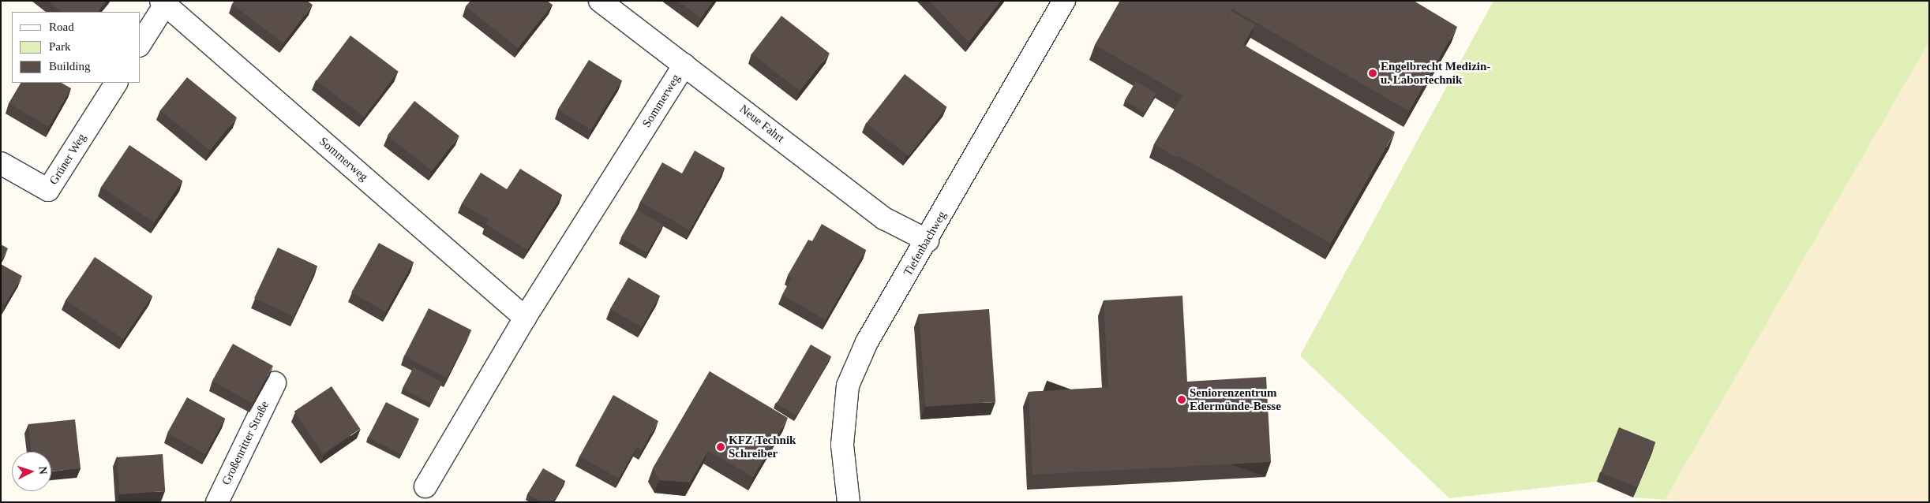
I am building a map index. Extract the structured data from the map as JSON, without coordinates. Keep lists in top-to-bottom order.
{
  "streets": {
    "street": [
      "Sommerweg",
      "Neue Fahrt",
      "Grüner Weg",
      "Tiefenbachweg",
      "Großenritter Straße"
    ]
  },
  "crossings": [
    ["Sommerweg", "Neue Fahrt"],
    ["Neue Fahrt", "Tiefenbachweg"]
  ],
  "places": ["Engelbrecht Medizin- u. Labortechnik", "Seniorenzentrum Edermünde-Besse", "KFZ Technik Schreiber"],
  "legend": ["Road", "Park", "Building"],
  "north": "right"
}
